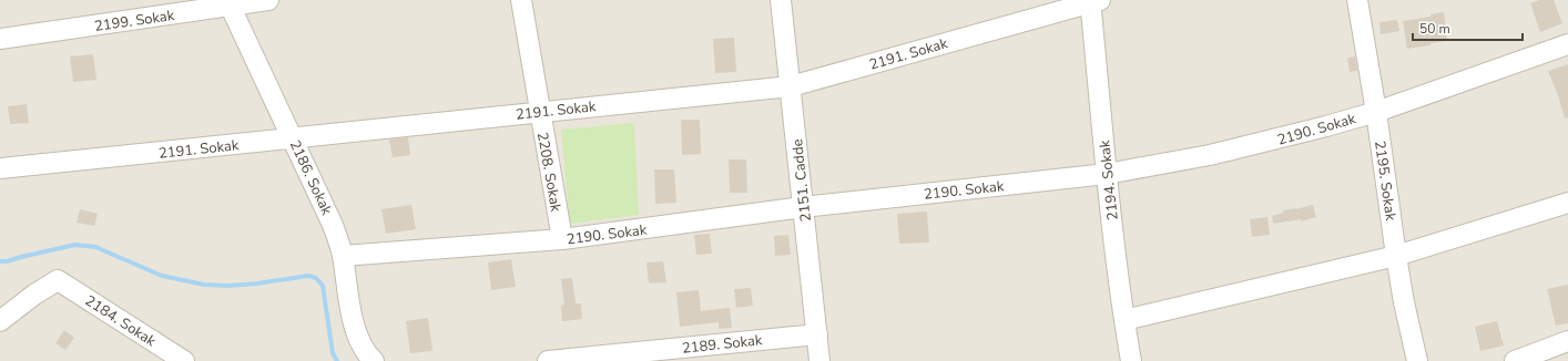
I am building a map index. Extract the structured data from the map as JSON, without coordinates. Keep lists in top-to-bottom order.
{
  "streets": {
    "street": [
      "2199. Sokak",
      "2191. Sokak",
      "2190. Sokak",
      "2208. Sokak",
      "2186. Sokak",
      "2151. Cadde",
      "2194. Sokak",
      "2195. Sokak",
      "2184. Sokak",
      "2189. Sokak"
    ]
  },
  "crossings": [
    ["2199. Sokak", "2186. Sokak"],
    ["2191. Sokak", "2208. Sokak"],
    ["2191. Sokak", "2186. Sokak"],
    ["2191. Sokak", "2151. Cadde"],
    ["2191. Sokak", "2194. Sokak"],
    ["2190. Sokak", "2208. Sokak"],
    ["2190. Sokak", "2186. Sokak"],
    ["2190. Sokak", "2151. Cadde"],
    ["2190. Sokak", "2194. Sokak"],
    ["2190. Sokak", "2195. Sokak"],
    ["2151. Cadde", "2189. Sokak"]
  ],
  "scale_bar": "50 m"
}
